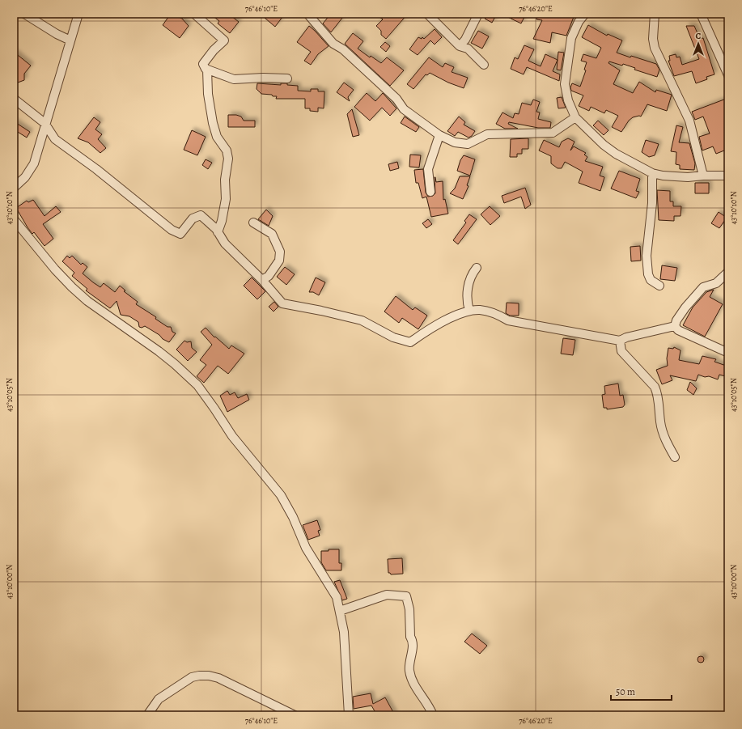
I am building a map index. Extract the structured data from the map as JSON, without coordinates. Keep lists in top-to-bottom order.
{
  "scale_bar": "50 m",
  "north": "top",
  "coordinates": [
    "76°46'10\"E",
    "76°46'20\"E",
    "43°10'10\"N",
    "43°10'05\"N",
    "43°10'00\"N"
  ]
}
